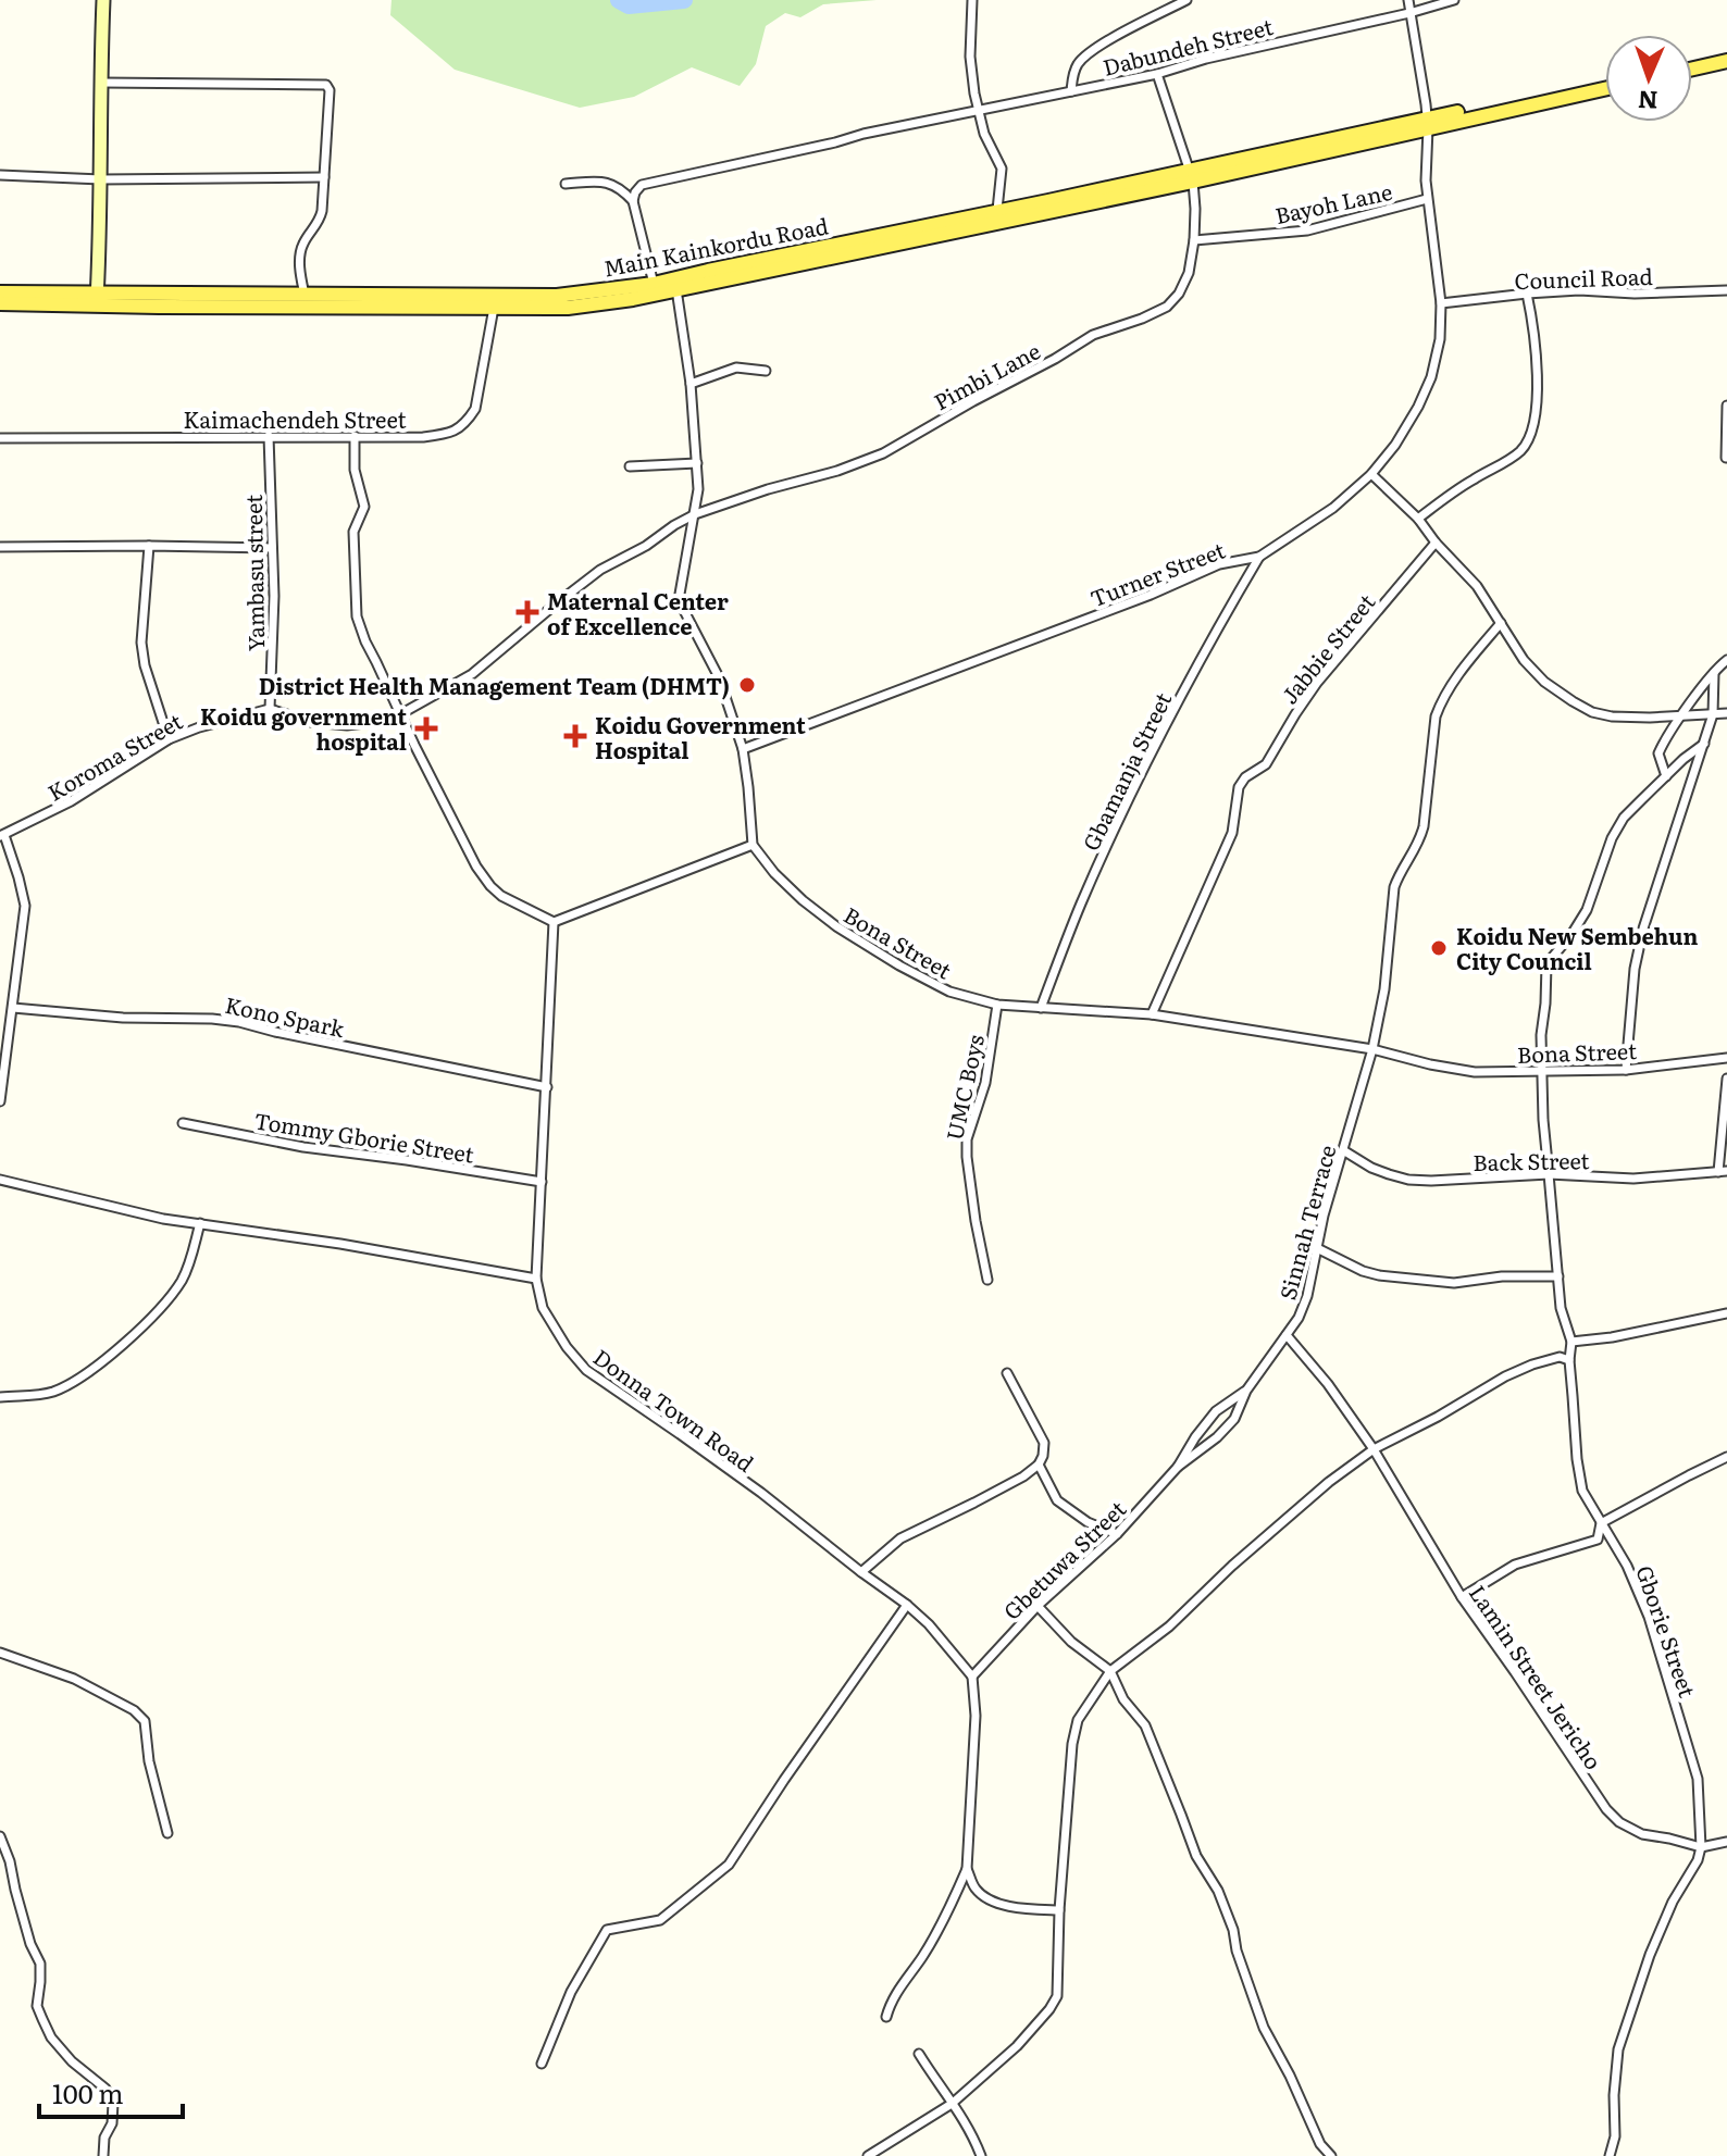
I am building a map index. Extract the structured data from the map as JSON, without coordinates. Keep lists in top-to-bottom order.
{
  "streets": {
    "main road": ["Main Kainkordu Road"],
    "street": [
      "Dabundeh Street",
      "Bayoh Lane",
      "Council Road",
      "Pimbi Lane",
      "Kaimachendeh Street",
      "Yambasu street",
      "Turner Street",
      "Jabbie Street",
      "Koroma Street",
      "Gbamanja Street",
      "Bona Street",
      "Kono Spark",
      "UMC Boys",
      "Tommy Gborie Street",
      "Back Street",
      "Sinnah Terrace",
      "Donna Town Road",
      "Gbetuwa Street",
      "Gborie Street",
      "Lamin Street Jericho"
    ]
  },
  "crossings": [
    ["Dabundeh Street", "Pimbi Lane"],
    ["Dabundeh Street", "Turner Street"],
    ["Bayoh Lane", "Pimbi Lane"],
    ["Bayoh Lane", "Turner Street"],
    ["Main Kainkordu Road", "Pimbi Lane"],
    ["Main Kainkordu Road", "Kaimachendeh Street"],
    ["Main Kainkordu Road", "Turner Street"],
    ["Council Road", "Turner Street"],
    ["Kaimachendeh Street", "Yambasu street"],
    ["Yambasu street", "Koroma Street"],
    ["Turner Street", "Gbamanja Street"],
    ["Jabbie Street", "Bona Street"],
    ["Gbamanja Street", "Bona Street"],
    ["Bona Street", "UMC Boys"],
    ["Bona Street", "Sinnah Terrace"],
    ["Bona Street", "Gborie Street"],
    ["Kono Spark", "Donna Town Road"],
    ["Tommy Gborie Street", "Donna Town Road"],
    ["Back Street", "Sinnah Terrace"],
    ["Back Street", "Gborie Street"],
    ["Sinnah Terrace", "Gbetuwa Street"],
    ["Sinnah Terrace", "Lamin Street Jericho"],
    ["Donna Town Road", "Gbetuwa Street"],
    ["Gborie Street", "Lamin Street Jericho"]
  ],
  "places": {
    "health": ["Maternal Center of Excellence", "Koidu government hospital", "Koidu Government Hospital"],
    "other": ["District Health Management Team (DHMT)", "Koidu New Sembehun City Council"]
  },
  "scale_bar": "100 m",
  "north": "bottom"
}
